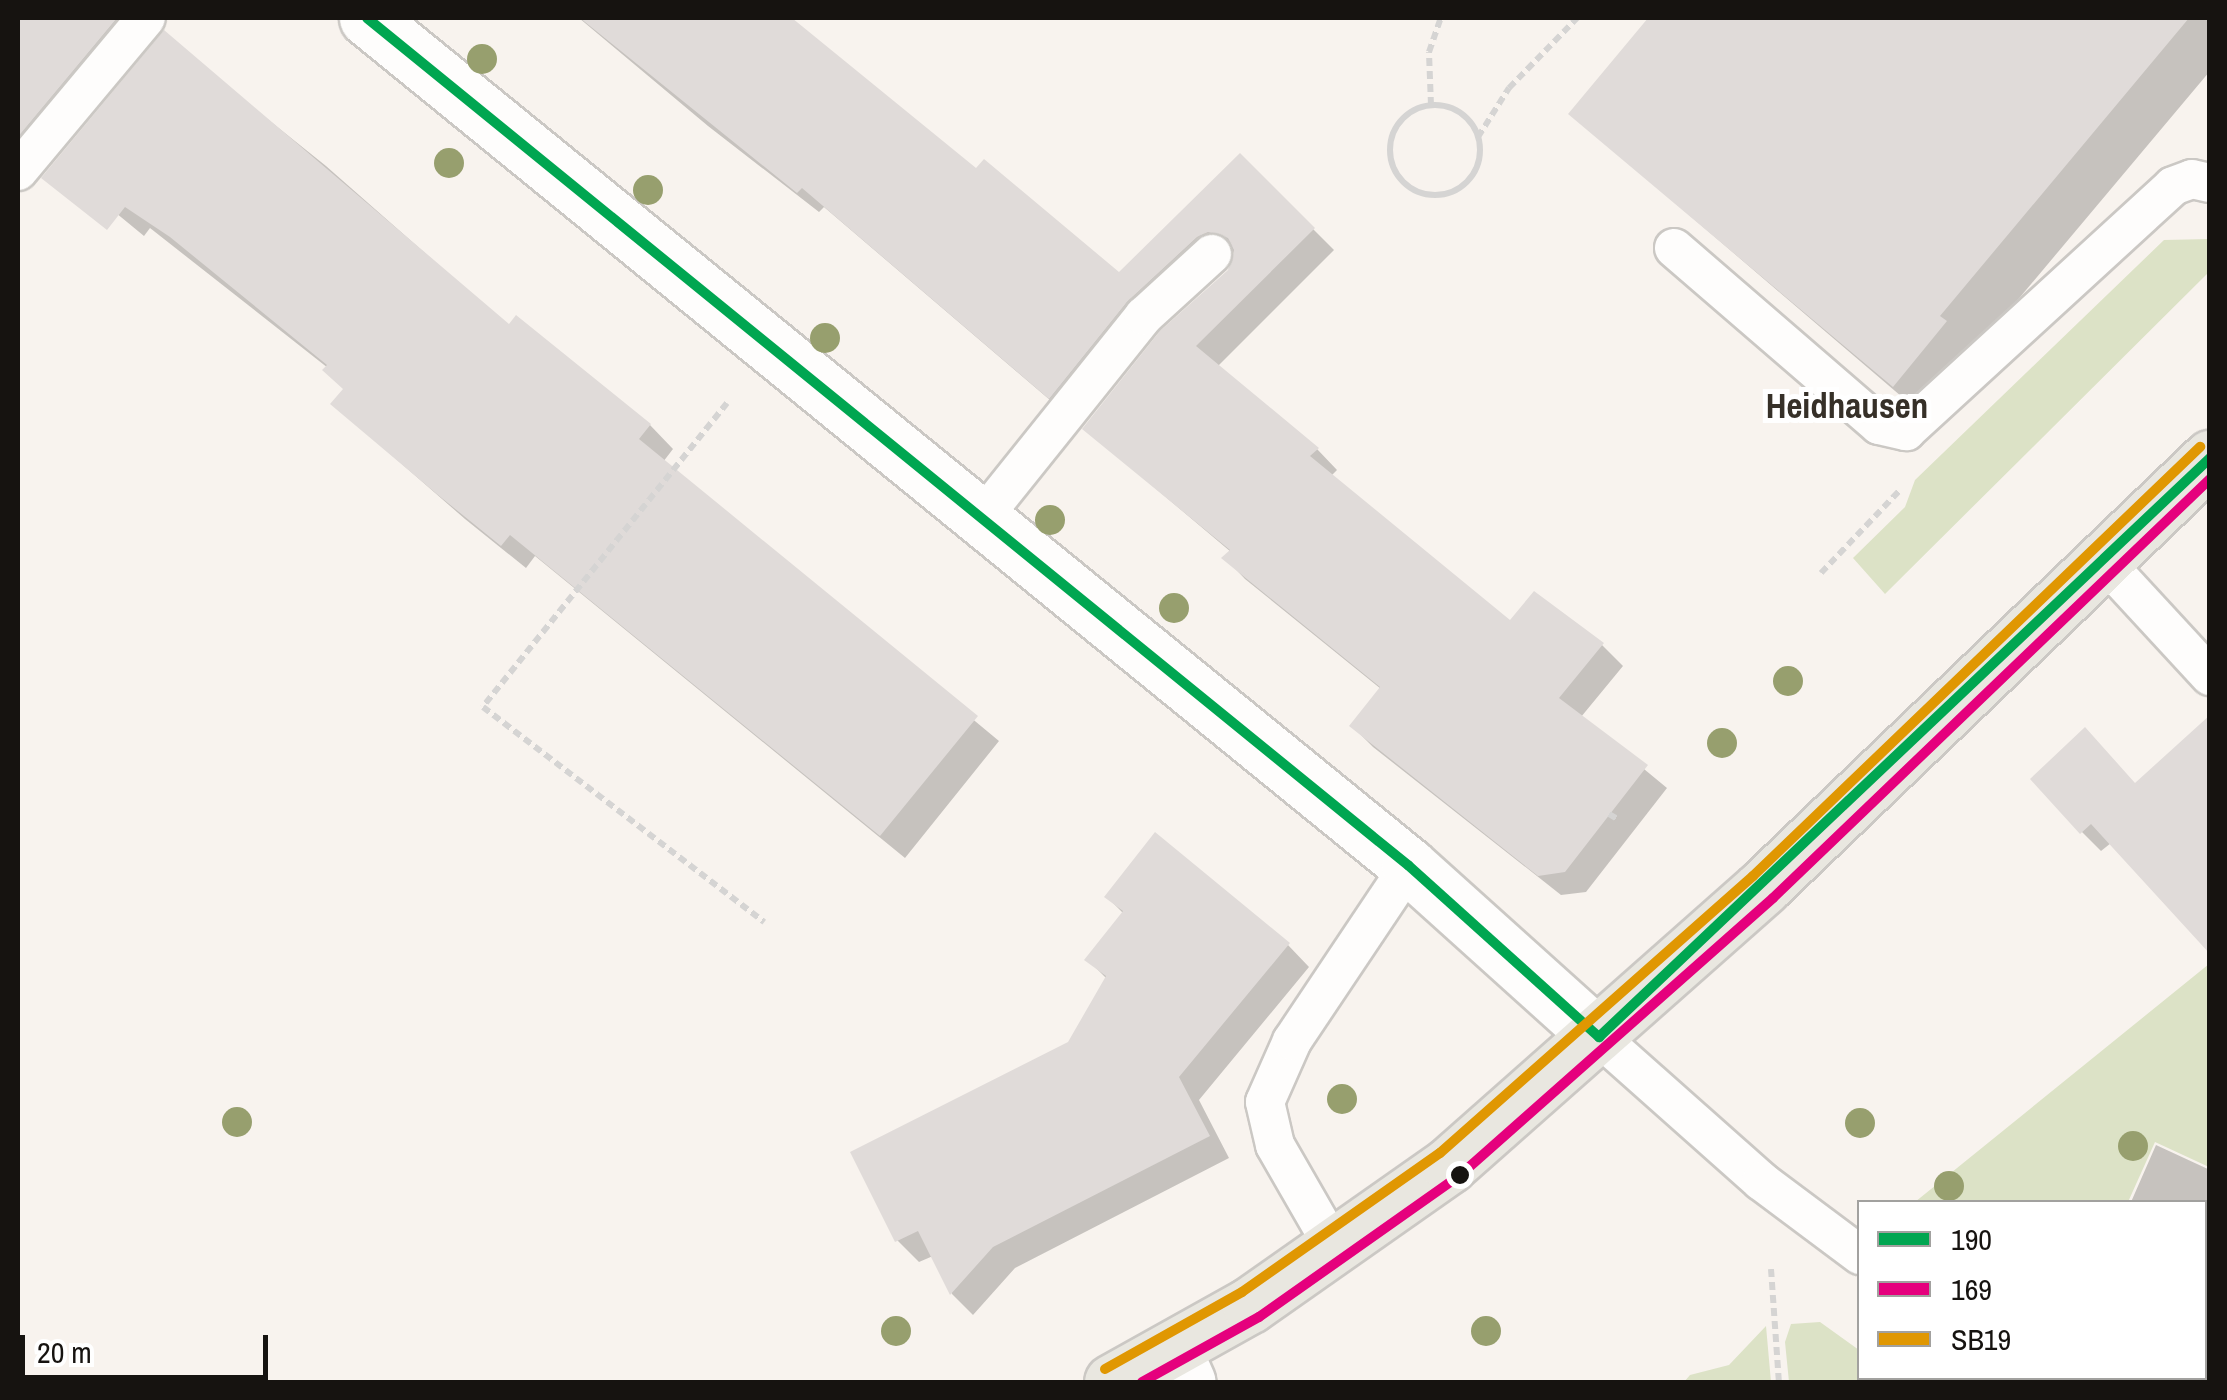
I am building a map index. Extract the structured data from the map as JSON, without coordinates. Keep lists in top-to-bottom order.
{
  "districts": ["Heidhausen"],
  "lines": ["transit line 190", "transit line SB19", "transit line 169"],
  "legend": ["190", "169", "SB19"],
  "scale_bar": "20 m"
}
